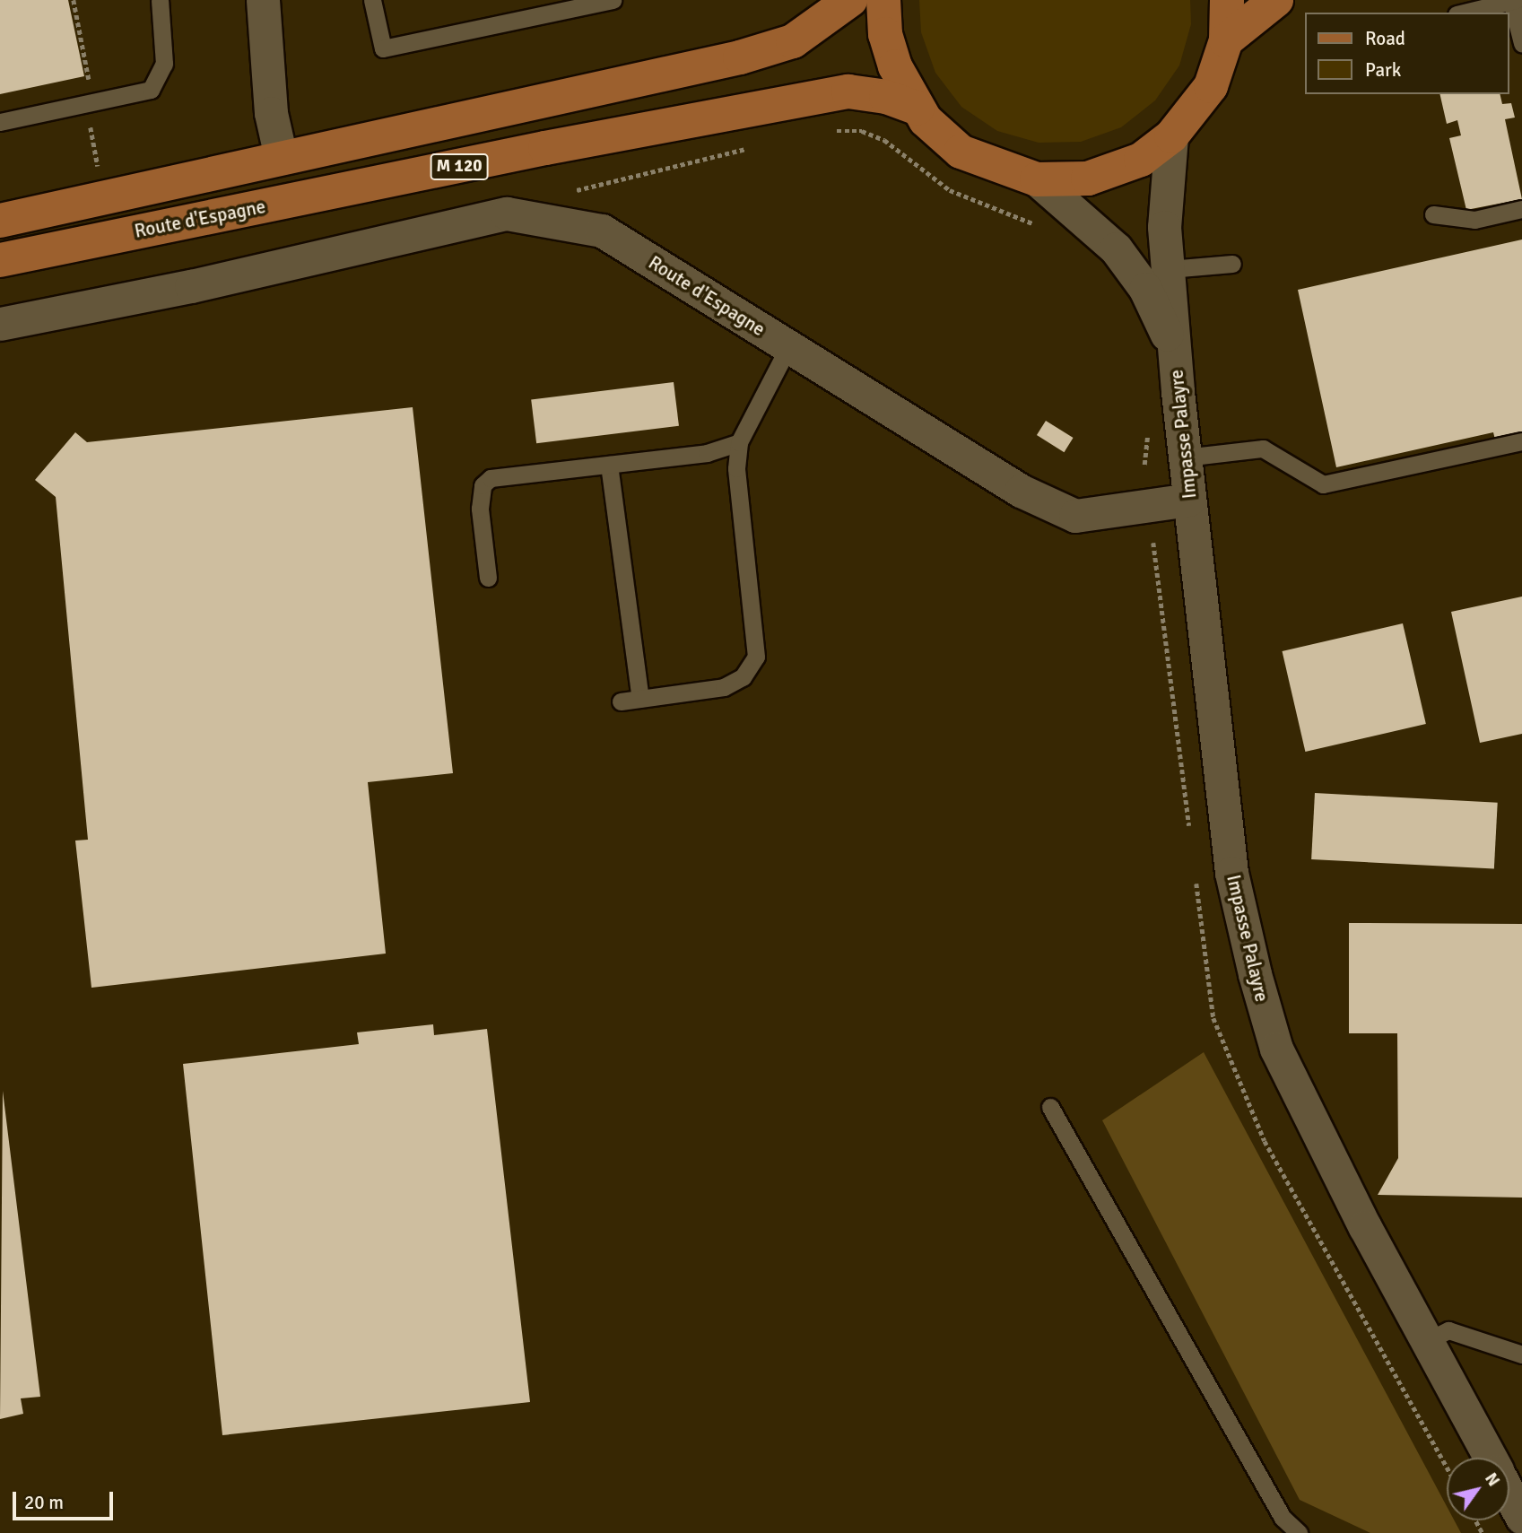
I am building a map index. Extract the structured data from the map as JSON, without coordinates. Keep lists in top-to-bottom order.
{
  "streets": {
    "main road": ["M 120", "Route d'Espagne"],
    "street": ["Impasse Palayre"]
  },
  "crossings": [
    ["Route d'Espagne", "Impasse Palayre"]
  ],
  "legend": ["Road", "Park"],
  "scale_bar": "20 m",
  "north": "top right"
}
